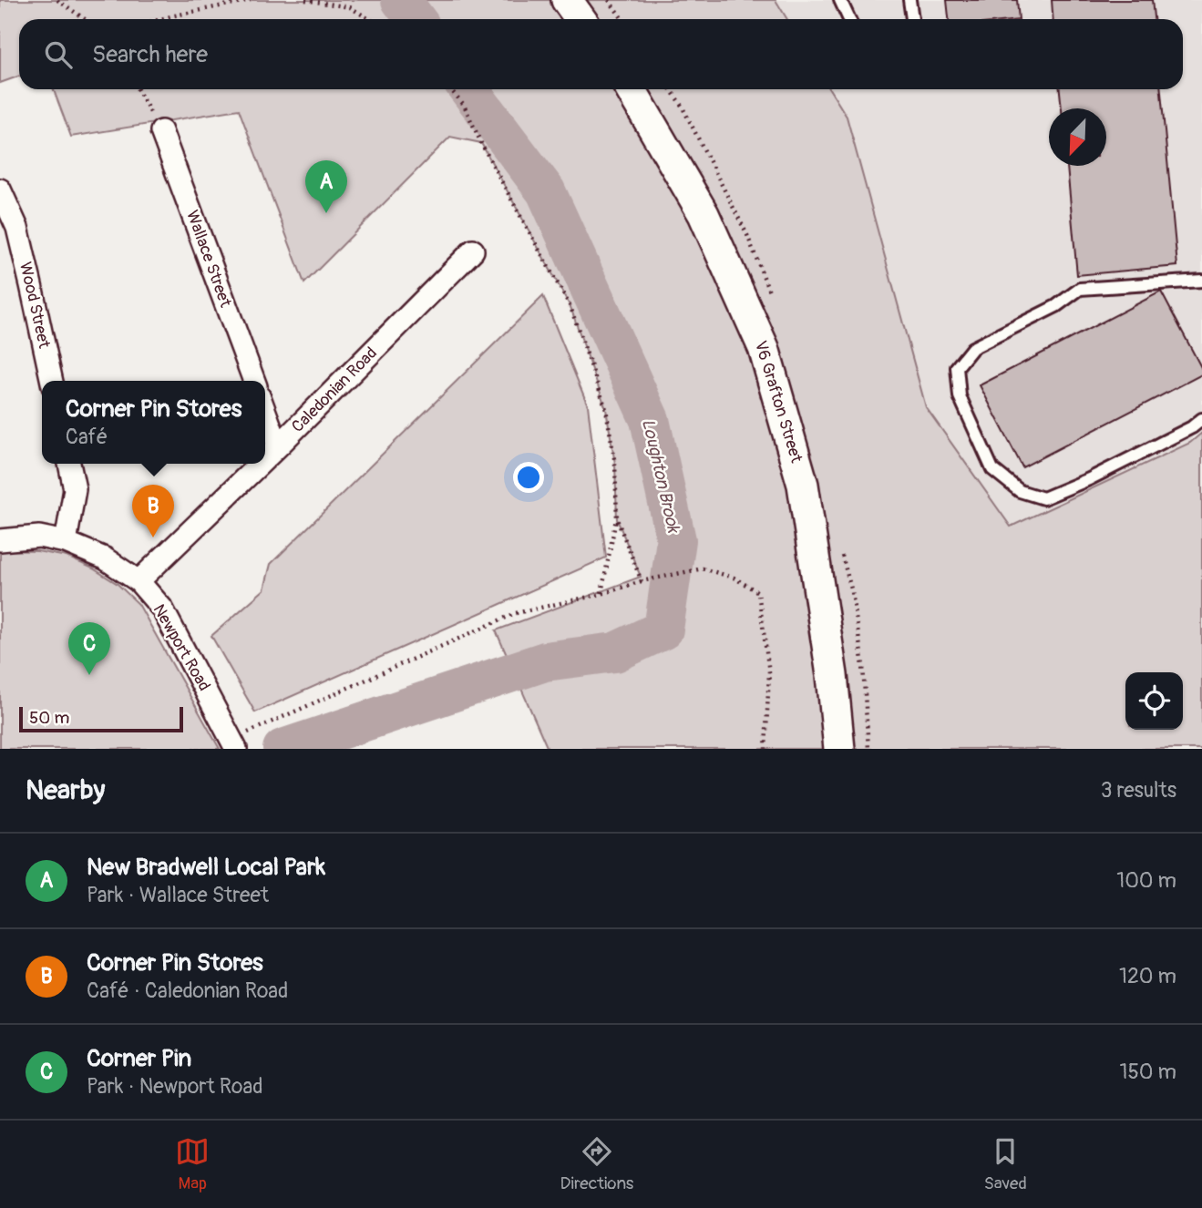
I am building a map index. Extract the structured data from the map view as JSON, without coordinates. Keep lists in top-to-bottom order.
{
  "streets": {
    "street": [
      "Wallace Street",
      "Wood Street",
      "Caledonian Road",
      "V6 Grafton Street",
      "Newport Road"
    ]
  },
  "crossings": [
    ["Caledonian Road", "Newport Road"]
  ],
  "water": ["Loughton Brook"],
  "scale_bar": "50 m",
  "north": "bottom left",
  "page": {
    "search": "Search here",
    "pins": ["A", "B", "C"],
    "popup": ["Corner Pin Stores", "Café"],
    "scale": "50 m",
    "heading": ["Nearby", "3 results"],
    "list": [
      {
        "mark": "A",
        "name": "New Bradwell Local Park",
        "note": "Park · Wallace Street",
        "value": "100 m"
      },
      {
        "mark": "B",
        "name": "Corner Pin Stores",
        "note": "Café · Caledonian Road",
        "value": "120 m"
      },
      {
        "mark": "C",
        "name": "Corner Pin",
        "note": "Park · Newport Road",
        "value": "150 m"
      }
    ],
    "nav": ["Map", "Directions", "Saved"]
  }
}
